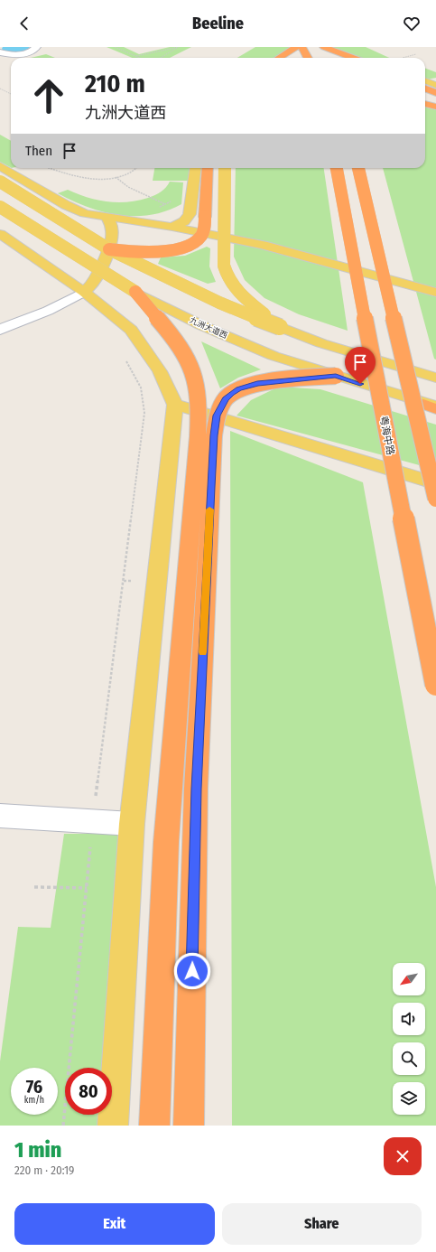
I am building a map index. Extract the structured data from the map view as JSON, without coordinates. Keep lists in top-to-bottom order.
{
  "streets": {
    "highway": ["粤海中路"],
    "main road": ["九洲大道西"]
  },
  "north": "bottom left",
  "page": {
    "header": "Beeline",
    "turn": ["210 m", "九洲大道西"],
    "then": "Then",
    "speed": "76 km/h",
    "limit": "80",
    "heading": ["1 min", "220 m · 20:19"],
    "buttons": ["Exit", "Share"]
  }
}
